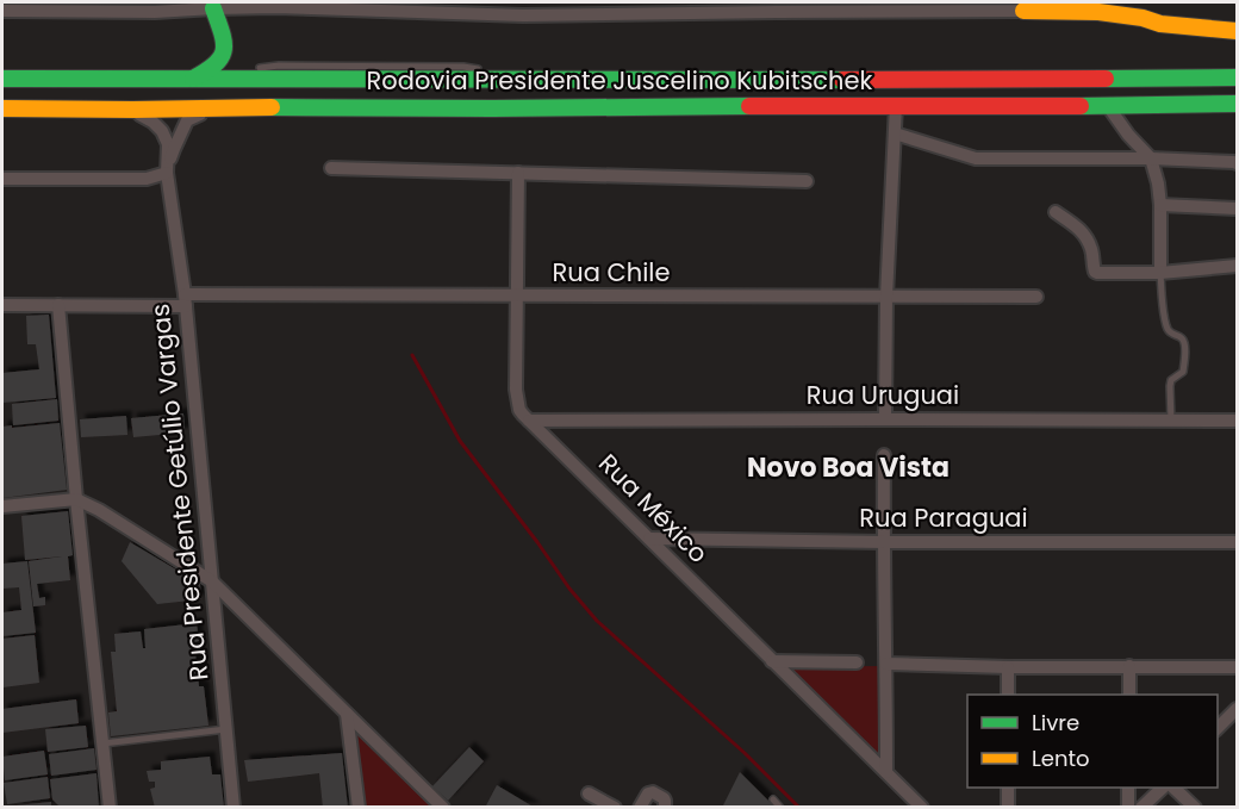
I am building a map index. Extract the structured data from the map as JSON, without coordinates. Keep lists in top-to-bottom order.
{
  "streets": {
    "highway": ["Rodovia Presidente Juscelino Kubitschek"],
    "street": [
      "Rua Chile",
      "Rua Uruguai",
      "Rua Presidente Getúlio Vargas",
      "Rua México",
      "Rua Paraguai"
    ]
  },
  "crossings": [
    ["Rodovia Presidente Juscelino Kubitschek", "Rua Presidente Getúlio Vargas"],
    ["Rua Chile", "Rua Presidente Getúlio Vargas"],
    ["Rua Chile", "Rua México"],
    ["Rua Uruguai", "Rua México"],
    ["Rua México", "Rua Paraguai"]
  ],
  "districts": ["Novo Boa Vista"],
  "legend": ["Livre", "Lento"]
}
